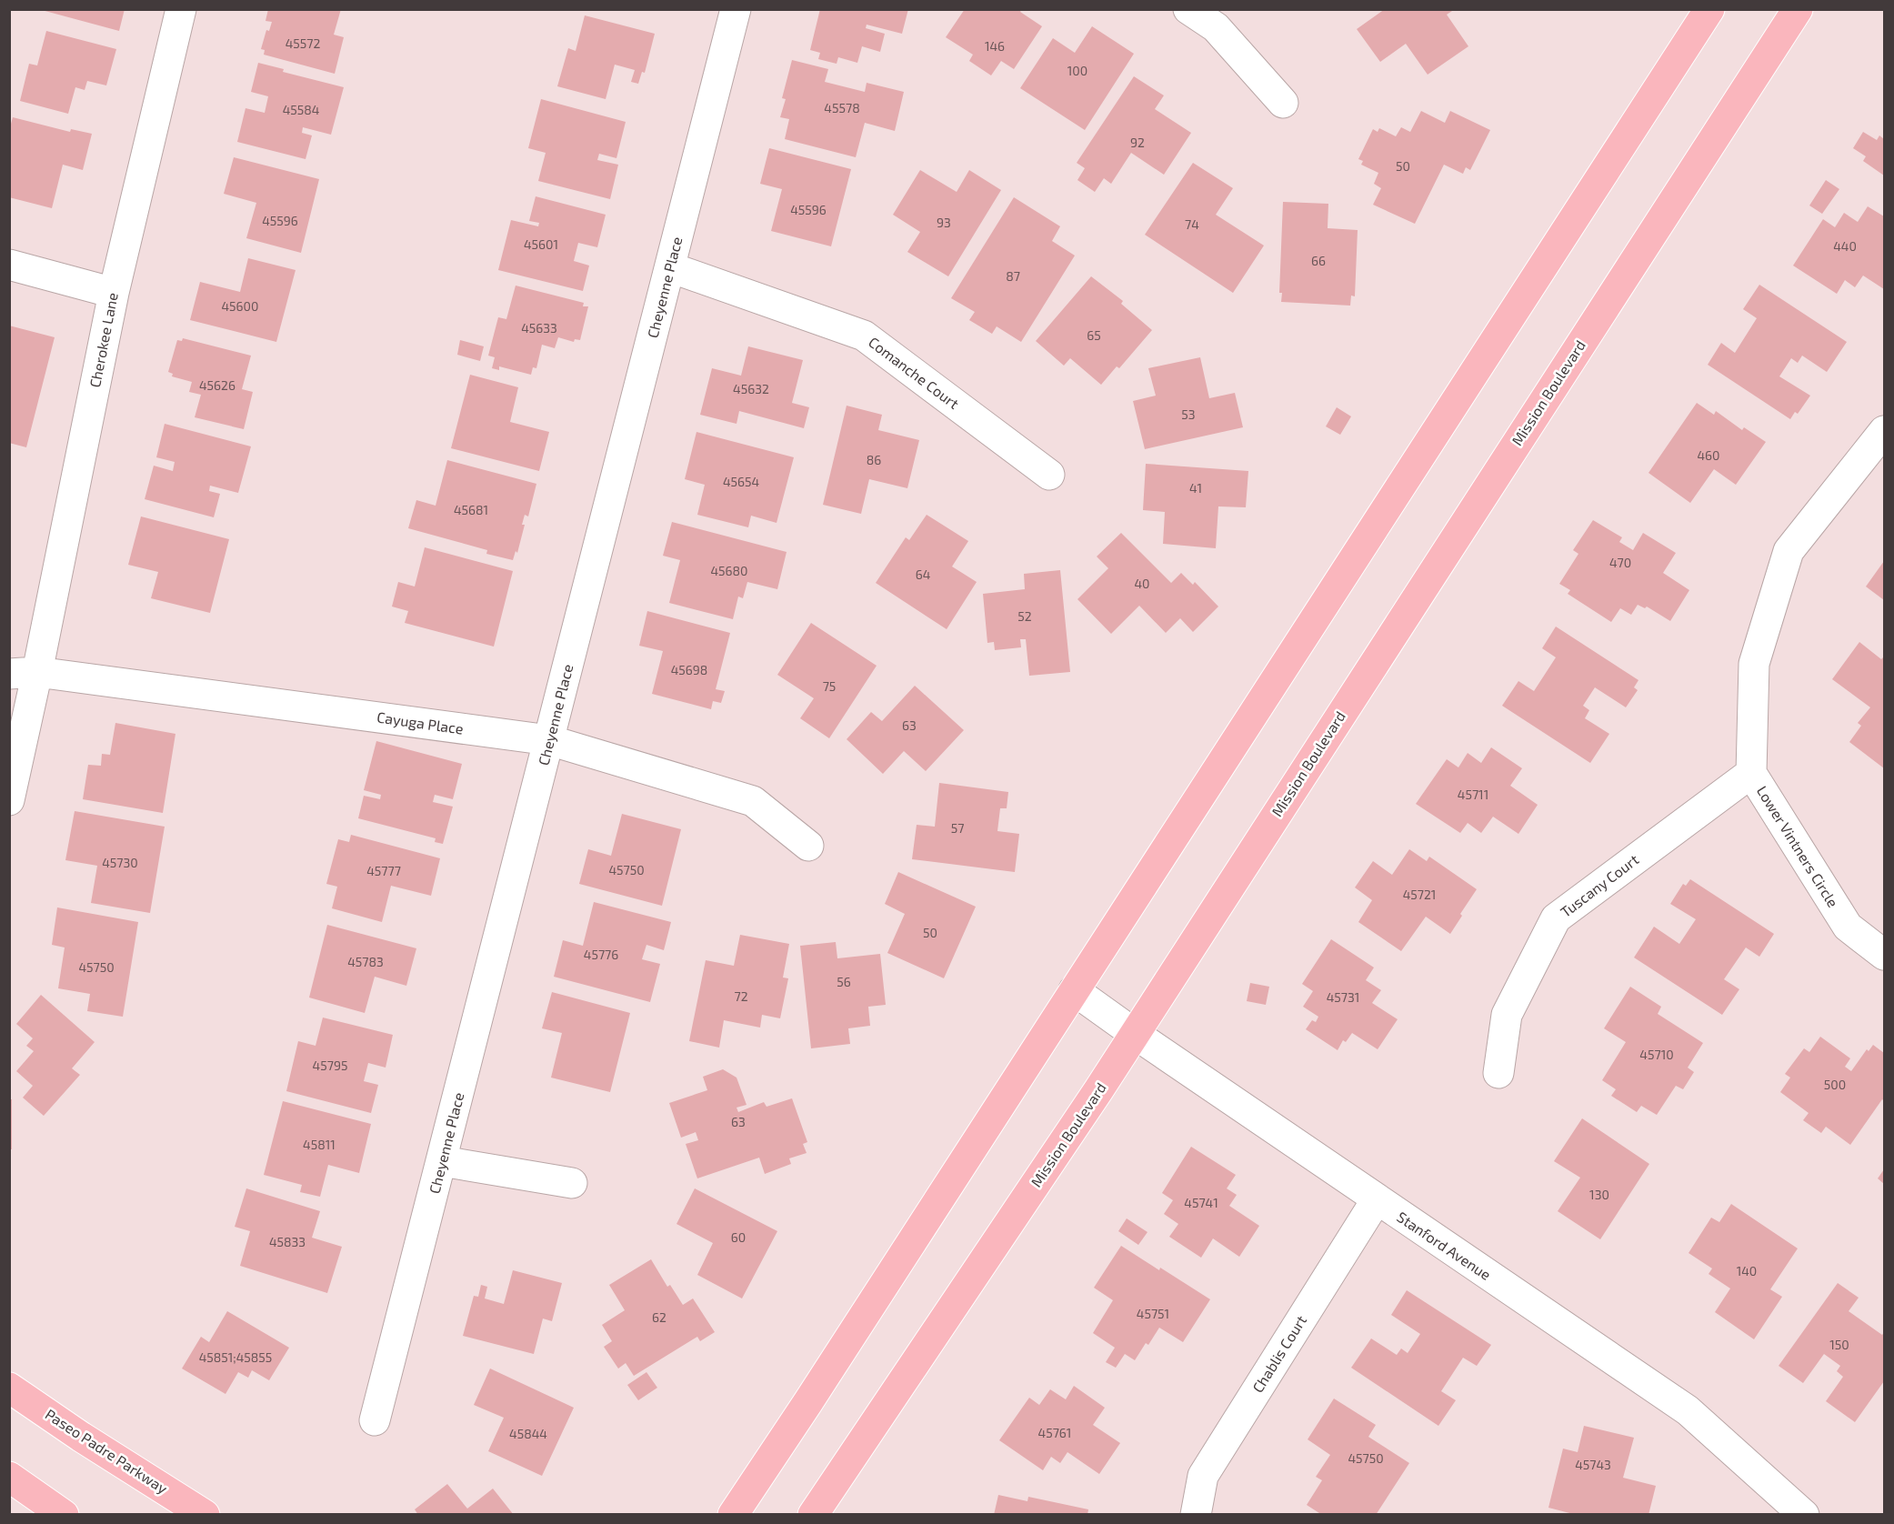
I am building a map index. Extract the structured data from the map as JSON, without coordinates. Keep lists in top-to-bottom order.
{
  "streets": {
    "main road": ["Mission Boulevard", "Paseo Padre Parkway"],
    "street": [
      "Cheyenne Place",
      "Cherokee Lane",
      "Comanche Court",
      "Cayuga Place",
      "Lower Vintners Circle",
      "Tuscany Court",
      "Stanford Avenue",
      "Chablis Court"
    ]
  },
  "crossings": [
    ["Cheyenne Place", "Comanche Court"],
    ["Cheyenne Place", "Cayuga Place"],
    ["Cherokee Lane", "Cayuga Place"],
    ["Mission Boulevard", "Stanford Avenue"],
    ["Lower Vintners Circle", "Tuscany Court"],
    ["Stanford Avenue", "Chablis Court"]
  ],
  "house_numbers": [
    "45572",
    "146",
    "100",
    "45578",
    "45584",
    "92",
    "50",
    "45596",
    "45596",
    "93",
    "74",
    "45601",
    "440",
    "66",
    "87",
    "45600",
    "45633",
    "65",
    "45626",
    "45632",
    "53",
    "460",
    "86",
    "45654",
    "41",
    "45681",
    "470",
    "45680",
    "64",
    "40",
    "52",
    "45698",
    "75",
    "63",
    "45711",
    "57",
    "45730",
    "45750",
    "45777",
    "45721",
    "50",
    "45776",
    "45783",
    "45750",
    "56",
    "72",
    "45731",
    "45710",
    "45795",
    "500",
    "63",
    "45811",
    "130",
    "45741",
    "60",
    "45833",
    "140",
    "45751",
    "62",
    "150",
    "45851;45855",
    "45761",
    "45844",
    "45750",
    "45743"
  ]
}
